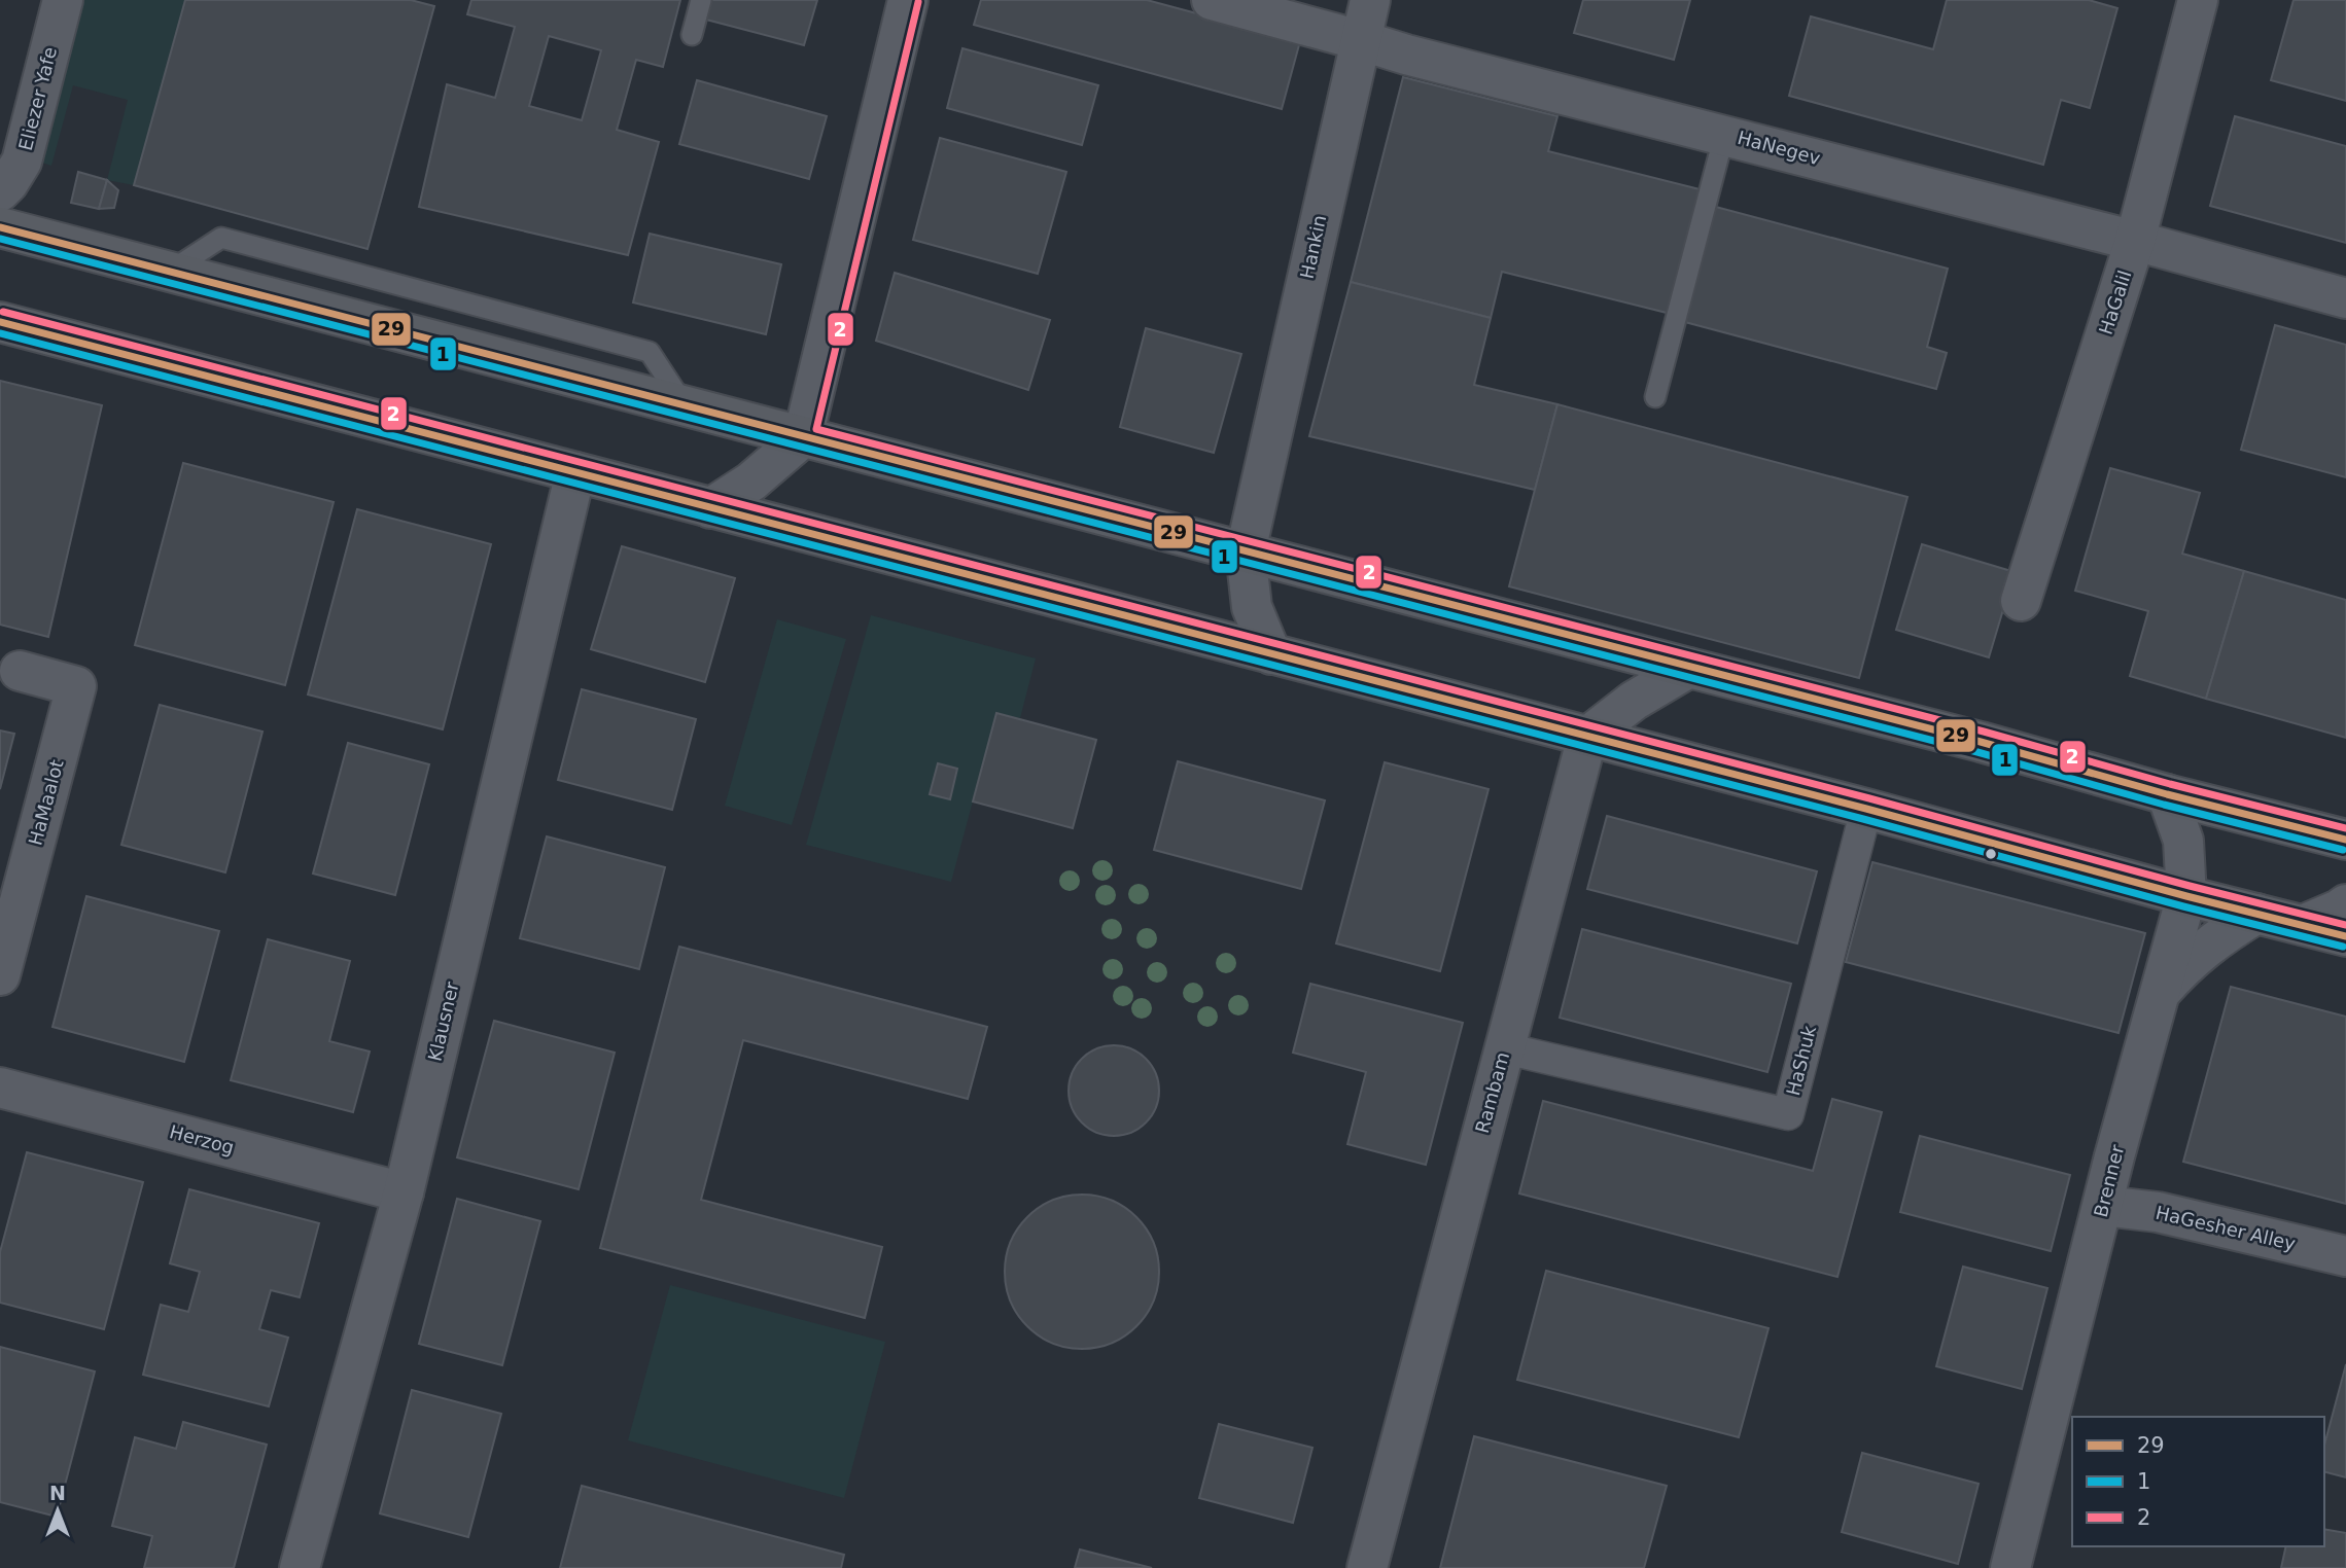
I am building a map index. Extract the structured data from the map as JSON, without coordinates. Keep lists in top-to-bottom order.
{
  "streets": {
    "street": [
      "Eliezer Yafe",
      "HaNegev",
      "Hankin",
      "HaGalil",
      "HaMaalot",
      "Klausner",
      "HaShuk",
      "Rambam",
      "Herzog",
      "Brenner",
      "HaGesher Alley"
    ]
  },
  "crossings": [
    ["HaNegev", "Hankin"],
    ["HaNegev", "HaGalil"],
    ["Klausner", "Herzog"],
    ["HaShuk", "Rambam"],
    ["Brenner", "HaGesher Alley"]
  ],
  "lines": ["transit line 2", "transit line 29", "transit line 1"],
  "legend": ["29", "1", "2"],
  "north": "top"
}
